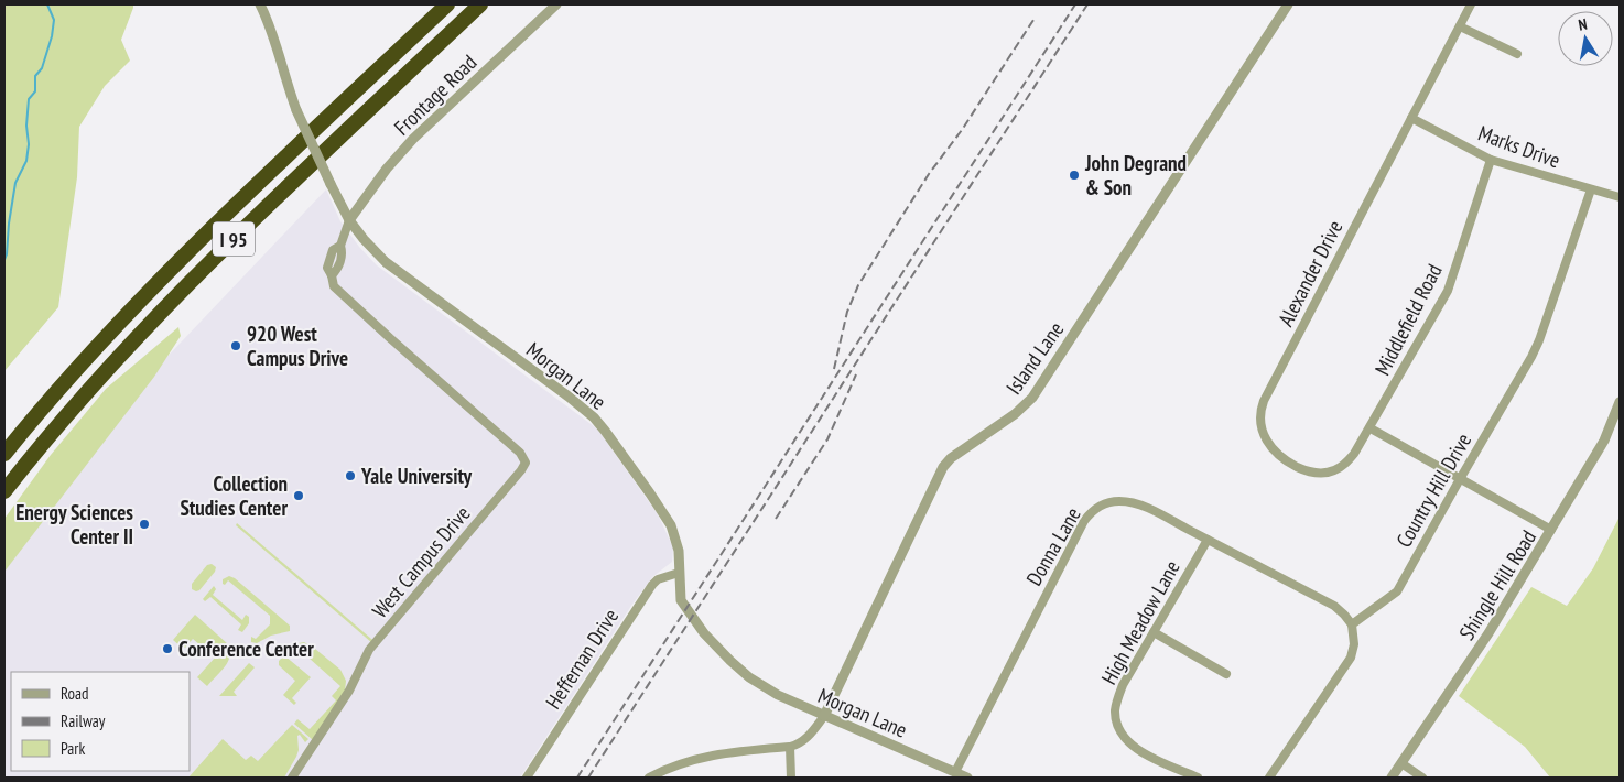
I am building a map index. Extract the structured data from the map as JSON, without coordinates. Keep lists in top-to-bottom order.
{
  "streets": {
    "highway": ["I 95"],
    "street": [
      "Frontage Road",
      "Marks Drive",
      "Alexander Drive",
      "Middlefield Road",
      "Island Lane",
      "Morgan Lane",
      "Country Hill Drive",
      "Donna Lane",
      "West Campus Drive",
      "Shingle Hill Road",
      "High Meadow Lane",
      "Heffernan Drive"
    ]
  },
  "crossings": [
    ["Frontage Road", "Morgan Lane"],
    ["Frontage Road", "West Campus Drive"],
    ["Marks Drive", "Alexander Drive"],
    ["Marks Drive", "Middlefield Road"],
    ["Marks Drive", "Country Hill Drive"],
    ["Alexander Drive", "Middlefield Road"],
    ["Island Lane", "Morgan Lane"],
    ["Morgan Lane", "Donna Lane"],
    ["Morgan Lane", "West Campus Drive"],
    ["Morgan Lane", "Heffernan Drive"],
    ["Country Hill Drive", "Donna Lane"],
    ["Donna Lane", "High Meadow Lane"]
  ],
  "places": [
    "John Degrand & Son",
    "920 West Campus Drive",
    "Yale University",
    "Collection Studies Center",
    "Energy Sciences Center II",
    "Conference Center"
  ],
  "legend": ["Road", "Railway", "Park"],
  "north": "top"
}
